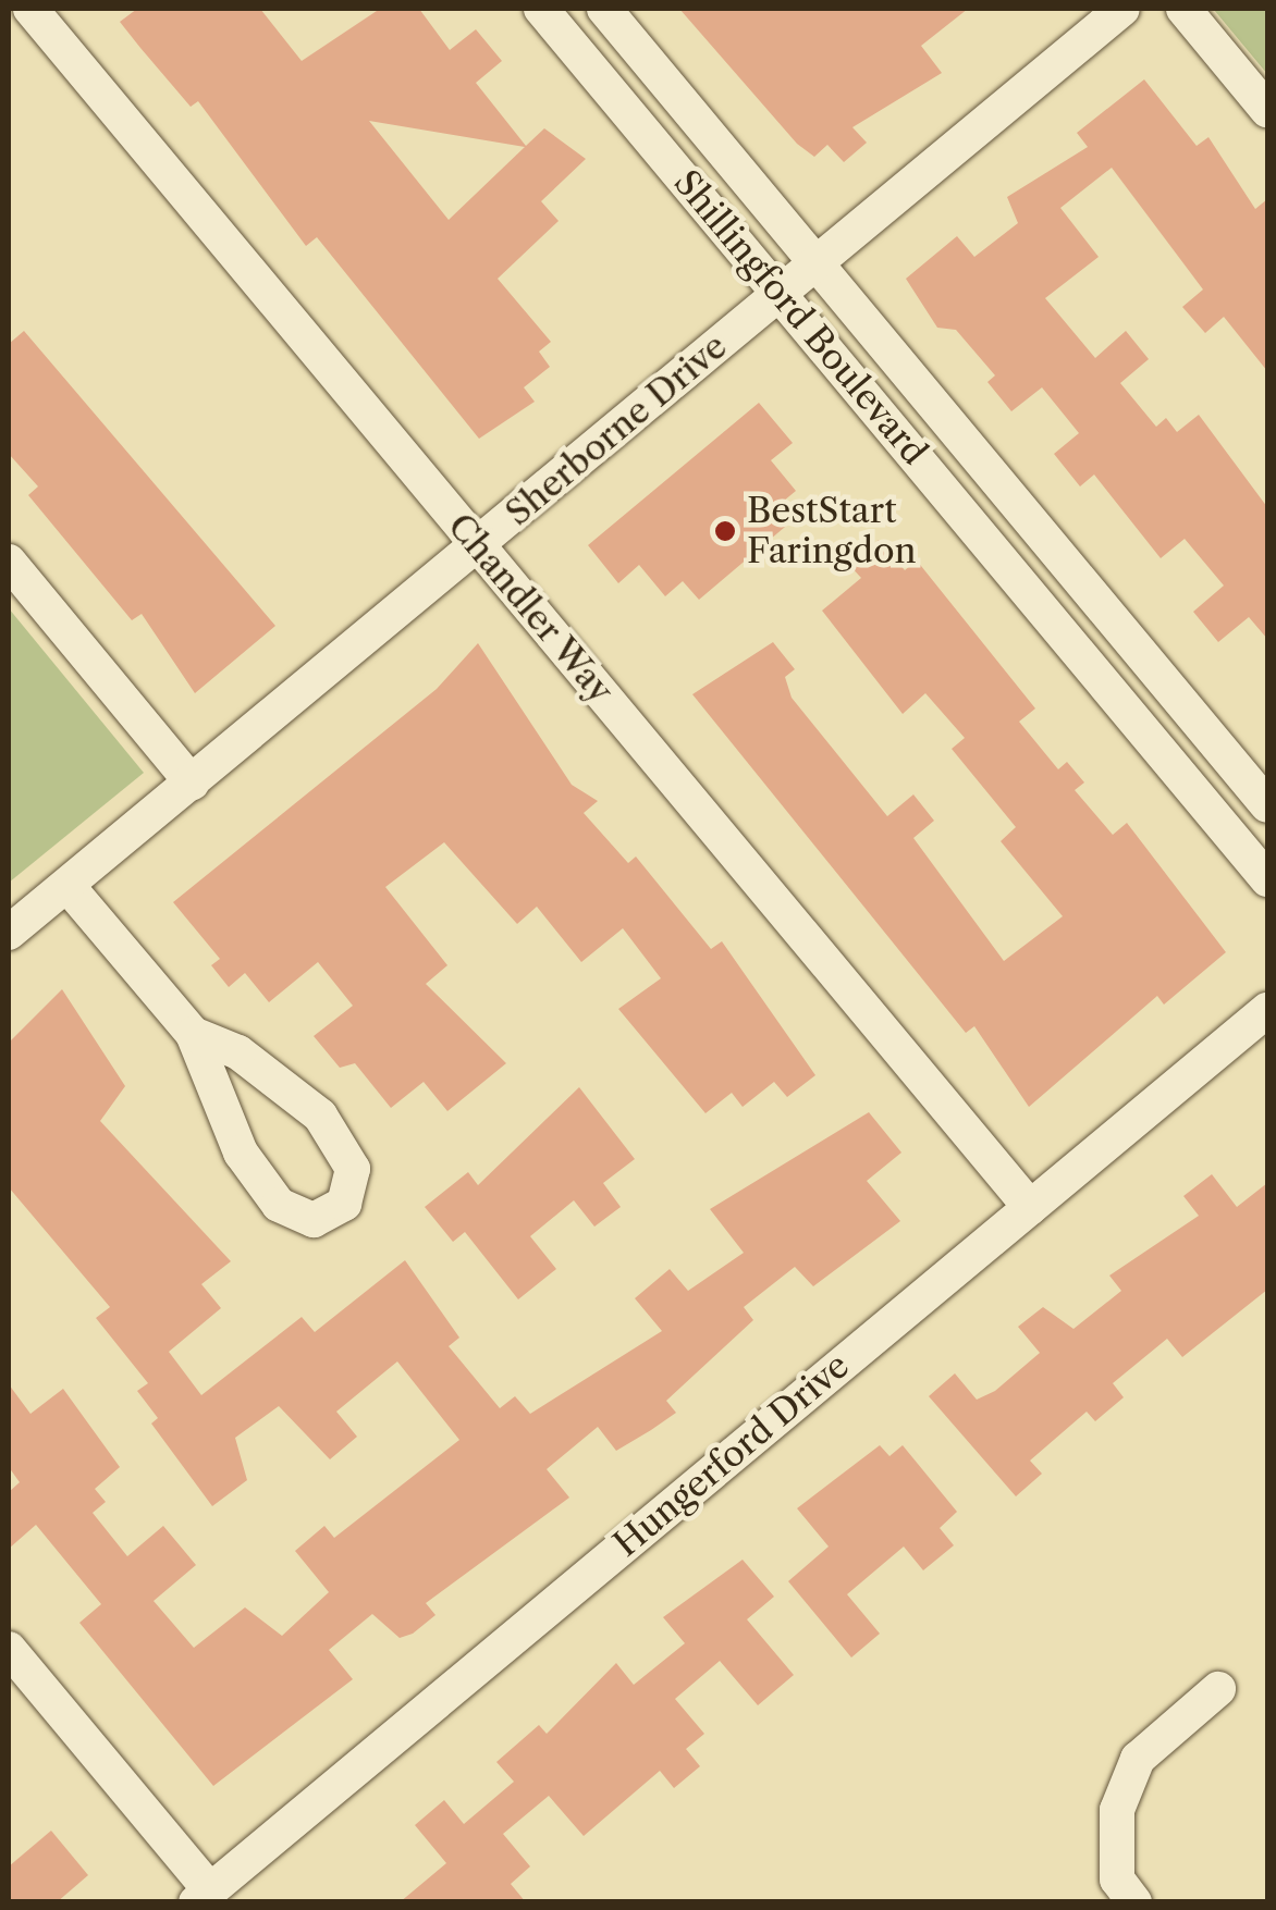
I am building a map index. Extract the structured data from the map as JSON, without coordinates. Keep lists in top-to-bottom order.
{
  "streets": {
    "street": [
      "Shillingford Boulevard",
      "Sherborne Drive",
      "Chandler Way",
      "Hungerford Drive"
    ]
  },
  "crossings": [
    ["Shillingford Boulevard", "Sherborne Drive"],
    ["Sherborne Drive", "Chandler Way"],
    ["Chandler Way", "Hungerford Drive"]
  ],
  "places": ["BestStart Faringdon"]
}
